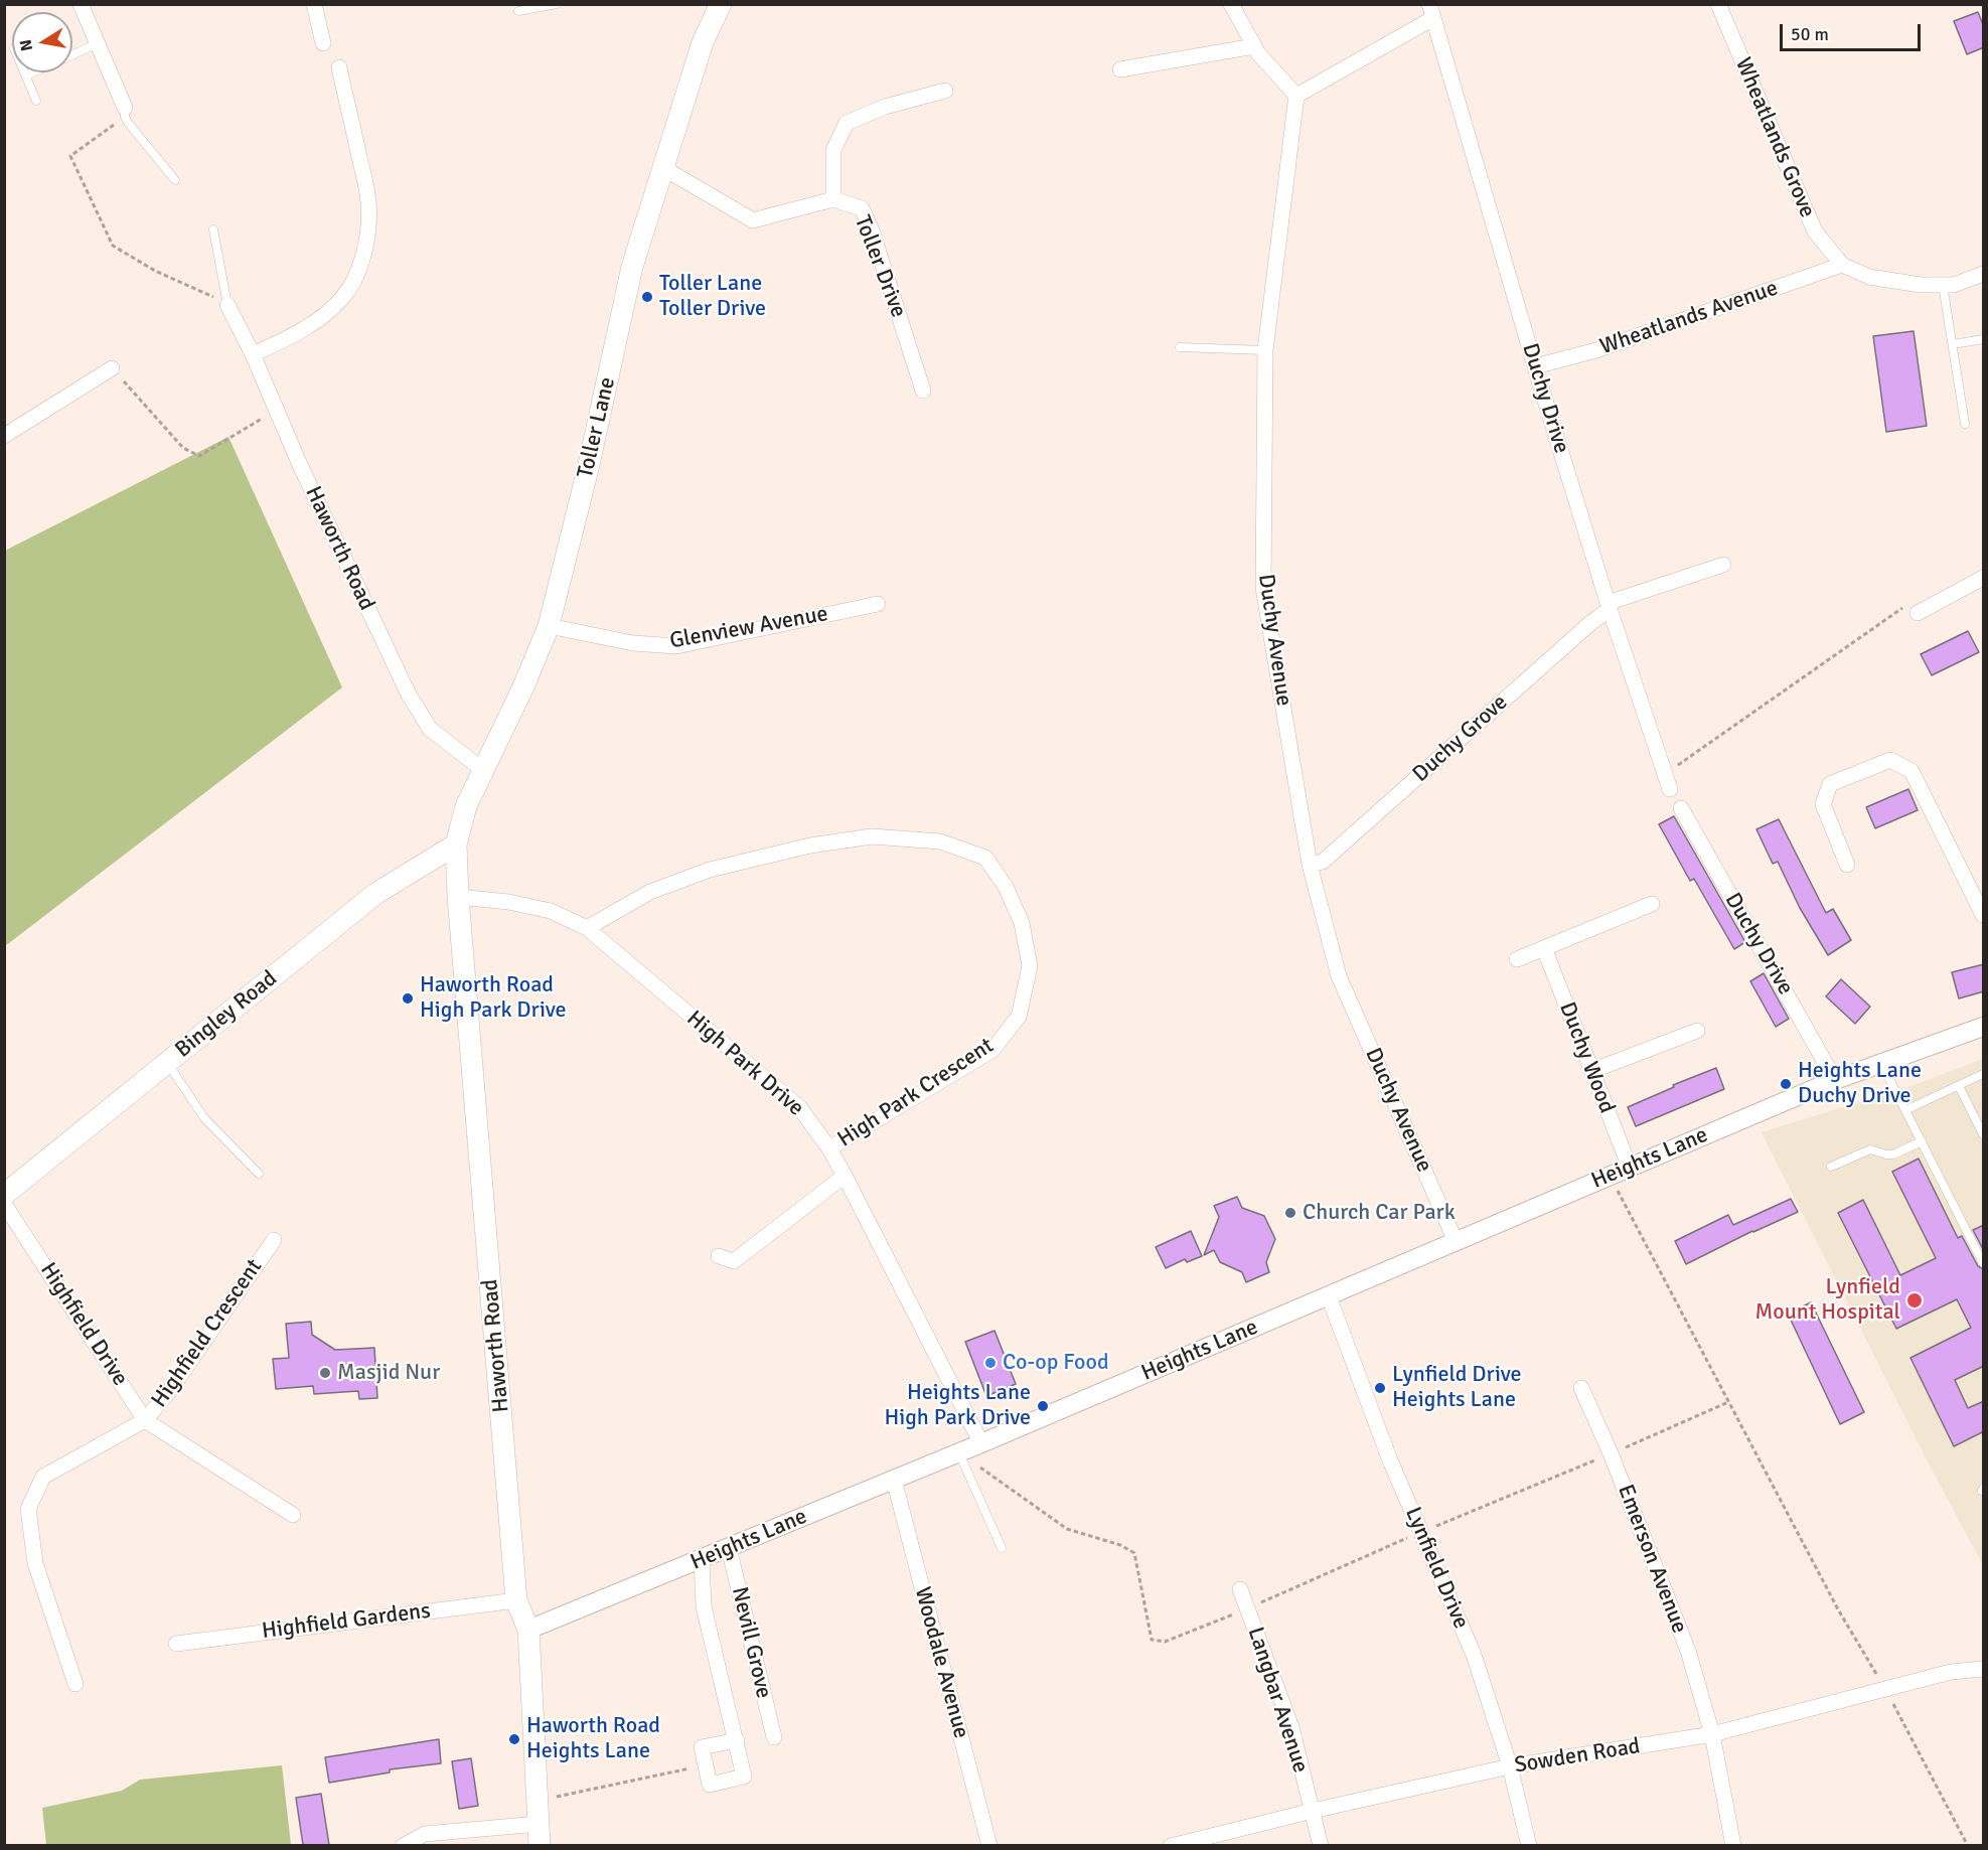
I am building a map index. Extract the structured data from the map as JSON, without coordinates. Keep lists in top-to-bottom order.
{
  "streets": {
    "main road": ["Toller Lane", "Haworth Road", "Bingley Road"],
    "street": [
      "Wheatlands Grove",
      "Toller Drive",
      "Wheatlands Avenue",
      "Duchy Drive",
      "Glenview Avenue",
      "Duchy Avenue",
      "Duchy Grove",
      "Duchy Wood",
      "High Park Drive",
      "High Park Crescent",
      "Heights Lane",
      "Highfield Drive",
      "Highfield Crescent",
      "Emerson Avenue",
      "Lynfield Drive",
      "Highfield Gardens",
      "Nevill Grove",
      "Woodale Avenue",
      "Langbar Avenue",
      "Sowden Road"
    ]
  },
  "crossings": [
    ["Wheatlands Grove", "Wheatlands Avenue"],
    ["Toller Drive", "Toller Lane"],
    ["Wheatlands Avenue", "Duchy Drive"],
    ["Duchy Drive", "Duchy Grove"],
    ["Duchy Drive", "Heights Lane"],
    ["Toller Lane", "Haworth Road"],
    ["Toller Lane", "Glenview Avenue"],
    ["Toller Lane", "Bingley Road"],
    ["Haworth Road", "Bingley Road"],
    ["Haworth Road", "High Park Drive"],
    ["Haworth Road", "Heights Lane"],
    ["Haworth Road", "Highfield Gardens"],
    ["Duchy Avenue", "Duchy Grove"],
    ["Duchy Avenue", "Heights Lane"],
    ["Duchy Wood", "Heights Lane"],
    ["High Park Drive", "High Park Crescent"],
    ["High Park Drive", "Heights Lane"],
    ["Heights Lane", "Lynfield Drive"],
    ["Heights Lane", "Nevill Grove"],
    ["Heights Lane", "Woodale Avenue"],
    ["Highfield Drive", "Highfield Crescent"],
    ["Emerson Avenue", "Sowden Road"],
    ["Lynfield Drive", "Sowden Road"],
    ["Langbar Avenue", "Sowden Road"]
  ],
  "places": [
    "Toller Lane Toller Drive",
    "Haworth Road High Park Drive",
    "Heights Lane Duchy Drive",
    "Church Car Park",
    "Lynfield Mount Hospital",
    "Co-op Food",
    "Masjid Nur",
    "Lynfield Drive Heights Lane",
    "Heights Lane High Park Drive",
    "Haworth Road Heights Lane"
  ],
  "scale_bar": "50 m",
  "north": "left"
}
